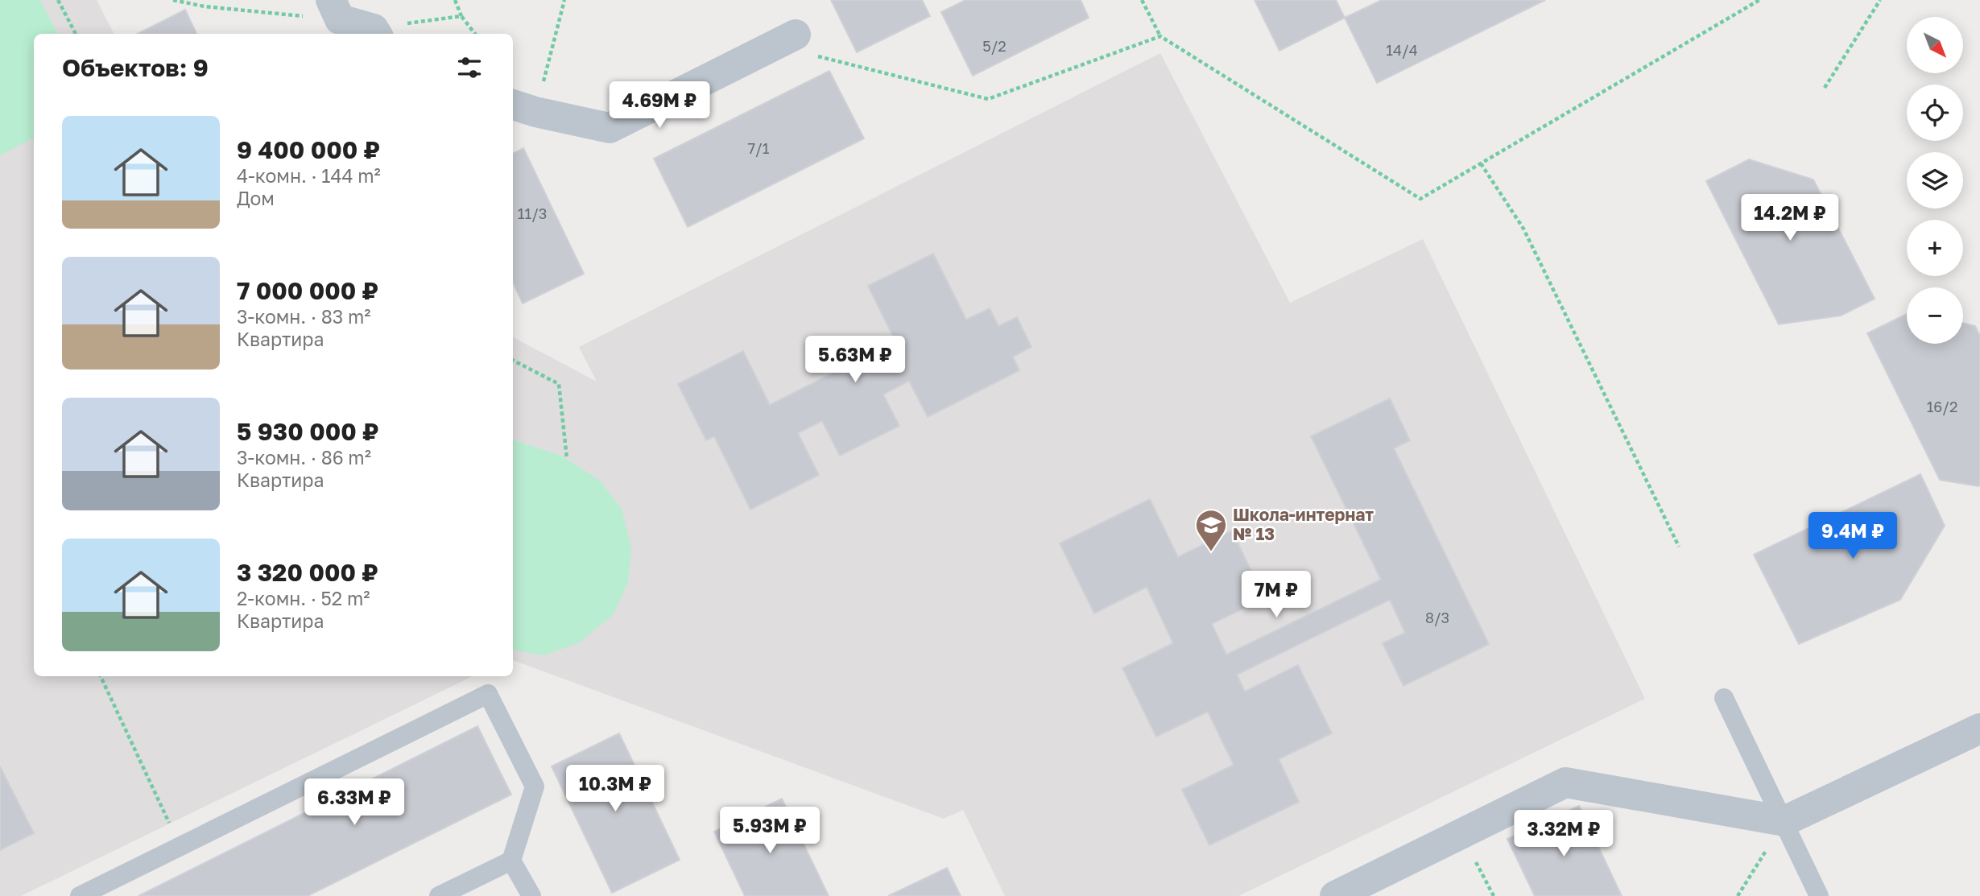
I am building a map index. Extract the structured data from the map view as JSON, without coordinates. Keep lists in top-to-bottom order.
{
  "places": {
    "school or university": ["Школа-интернат № 13"]
  },
  "house_numbers": [
    "5/2",
    "14/4",
    "7/1",
    "11/3",
    "16/2",
    "8/3"
  ],
  "north": "bottom right",
  "page": {
    "map_buttons": ["+", "−"],
    "heading": "Объектов: 9",
    "price": [
      "4.69M ₽",
      "14.2M ₽",
      "5.63M ₽",
      "9.4M ₽",
      "7M ₽",
      "10.3M ₽",
      "6.33M ₽",
      "5.93M ₽",
      "3.32M ₽"
    ],
    "list": [
      {
        "name": "9 400 000 ₽",
        "note": "4-комн. · 144 m² · Дом"
      },
      {
        "name": "7 000 000 ₽",
        "note": "3-комн. · 83 m² · Квартира"
      },
      {
        "name": "5 930 000 ₽",
        "note": "3-комн. · 86 m² · Квартира"
      },
      {
        "name": "3 320 000 ₽",
        "note": "2-комн. · 52 m² · Квартира"
      }
    ]
  }
}
